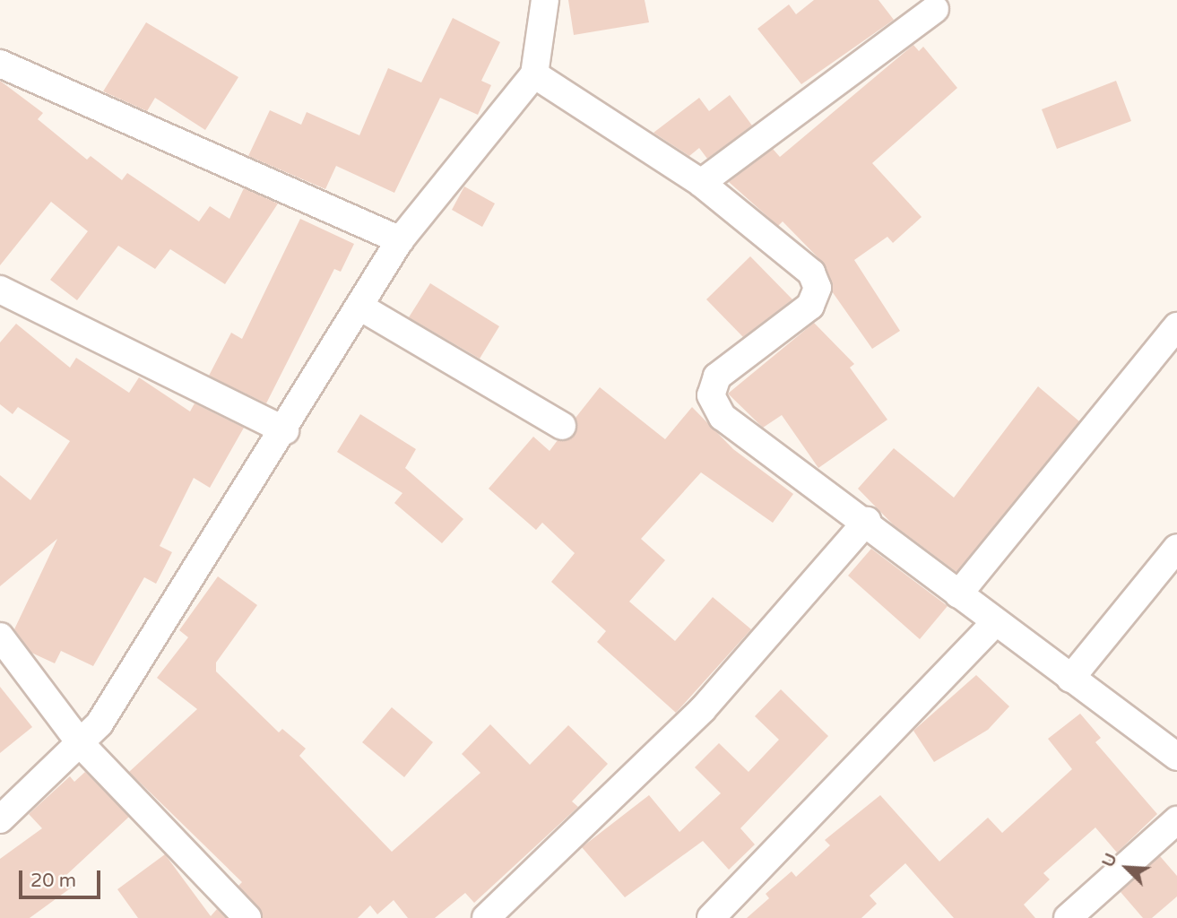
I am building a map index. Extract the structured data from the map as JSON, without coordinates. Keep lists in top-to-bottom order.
{
  "scale_bar": "20 m",
  "north": "top left"
}
